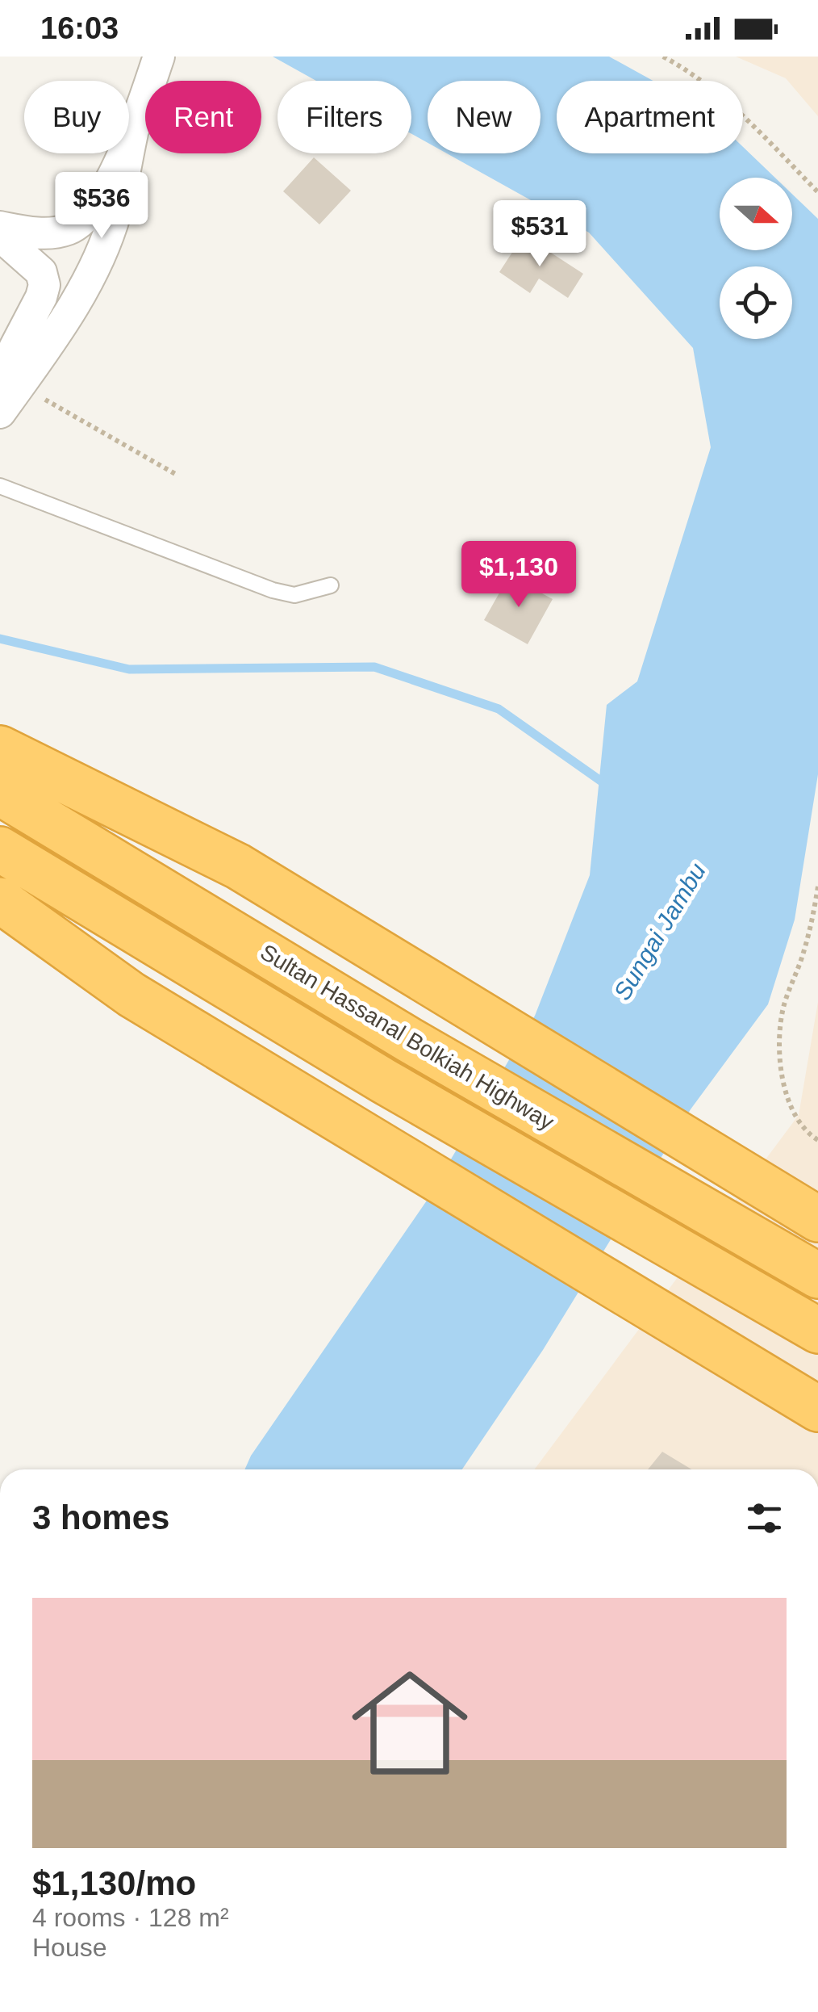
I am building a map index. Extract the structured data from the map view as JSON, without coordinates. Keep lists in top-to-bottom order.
{
  "streets": {
    "highway": ["Sultan Hassanal Bolkiah Highway"]
  },
  "water": ["Sungai Jambu"],
  "north": "right",
  "page": {
    "status": "16:03",
    "chip": [
      "Buy",
      "Rent",
      "Filters",
      "New",
      "Apartment"
    ],
    "price": ["$536", "$531", "$1,130"],
    "heading": "3 homes",
    "list": [
      {
        "name": "$1,130/mo",
        "note": "4 rooms · 128 m² · House"
      }
    ]
  }
}
